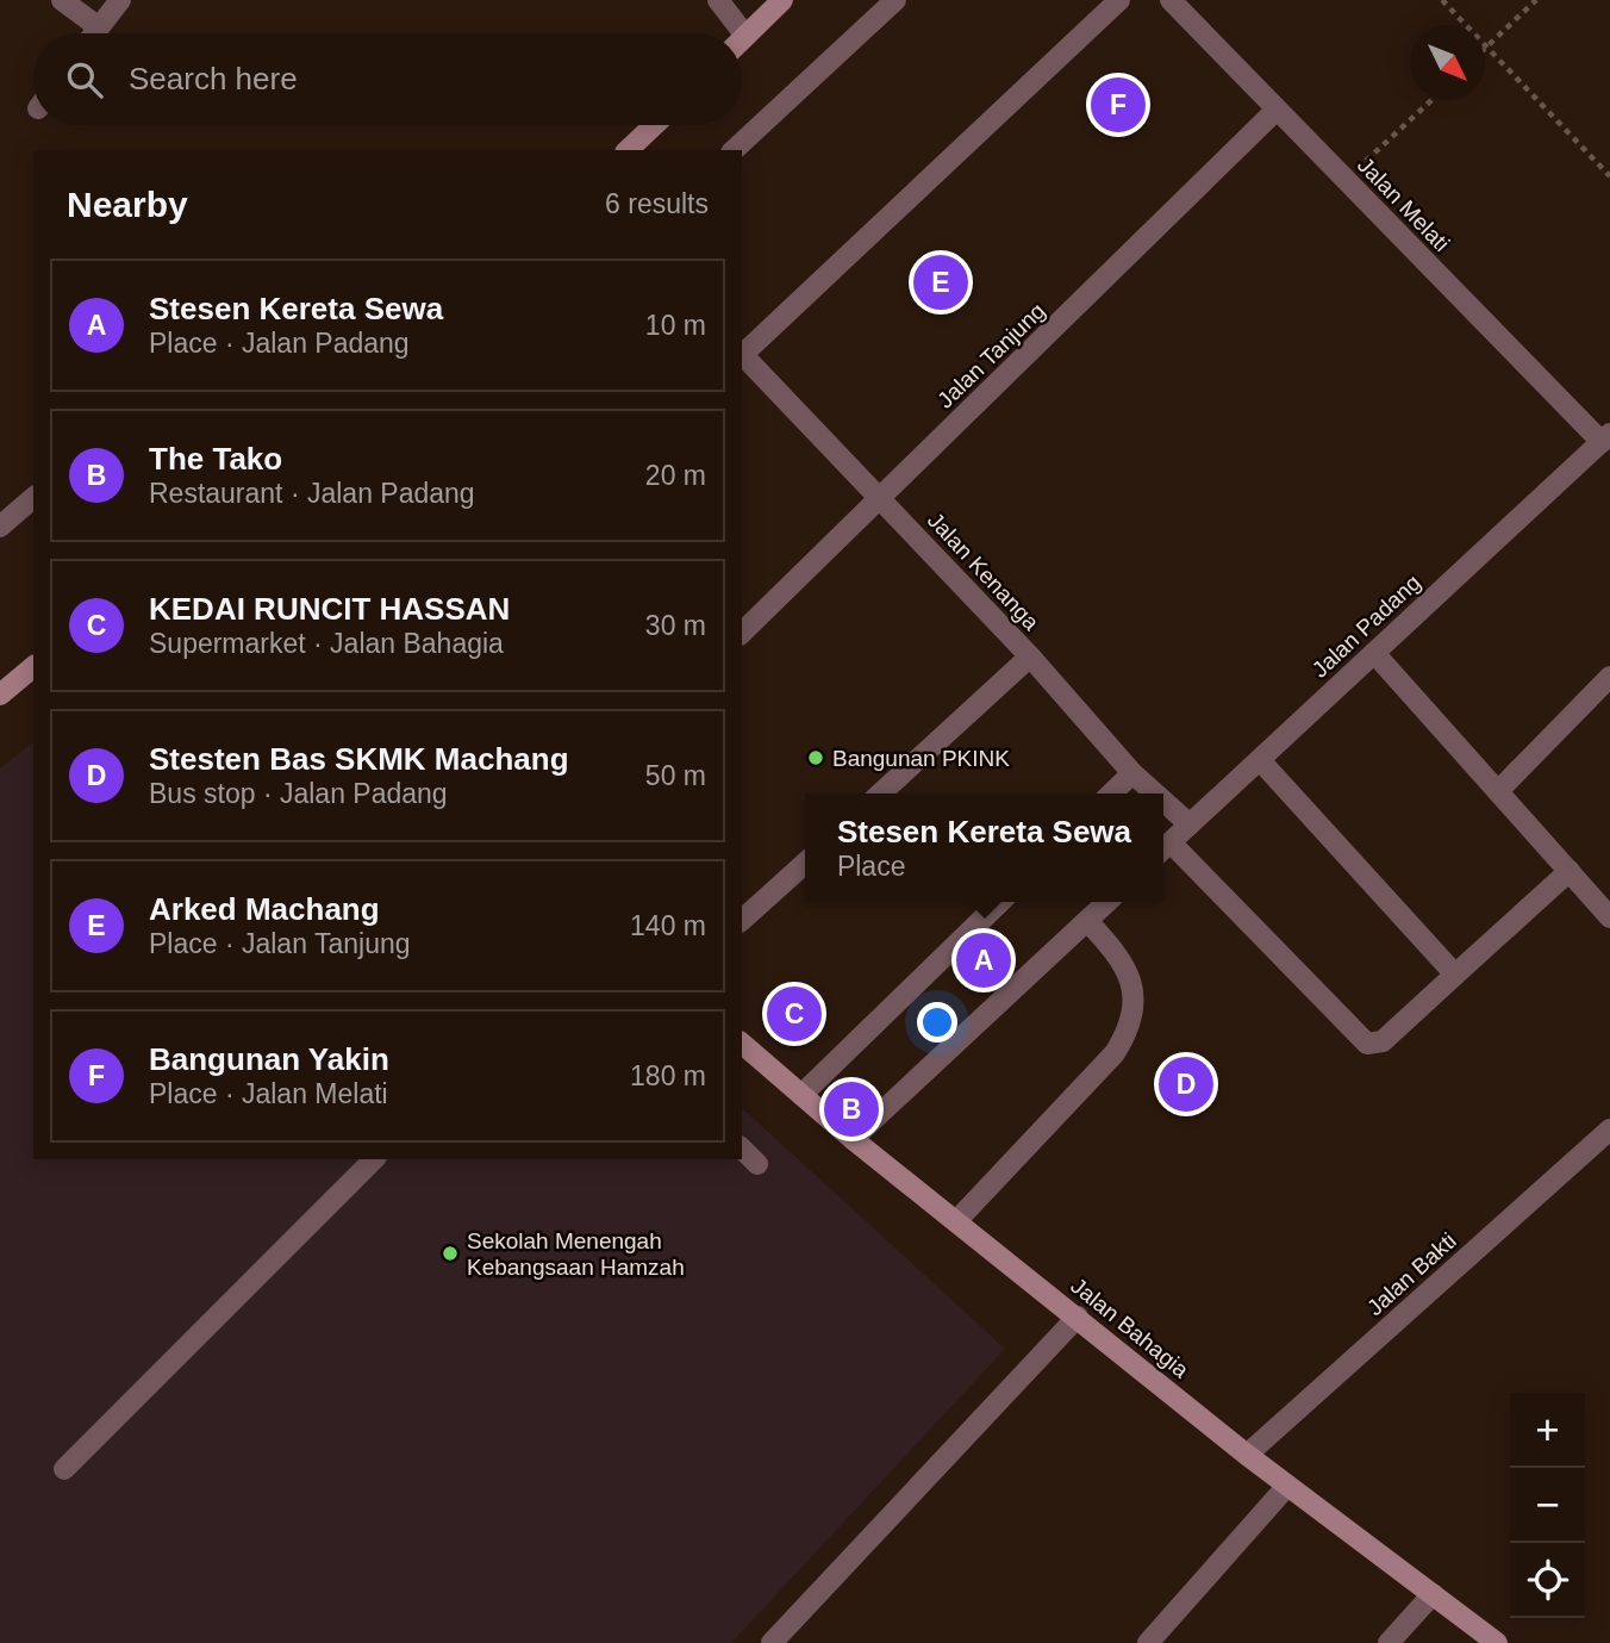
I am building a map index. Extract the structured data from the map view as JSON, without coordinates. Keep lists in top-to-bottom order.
{
  "streets": {
    "main road": ["Jalan Bahagia"],
    "street": [
      "Jalan Melati",
      "Jalan Tanjung",
      "Jalan Kenanga",
      "Jalan Padang",
      "Jalan Bakti"
    ]
  },
  "crossings": [
    ["Jalan Melati", "Jalan Tanjung"],
    ["Jalan Melati", "Jalan Padang"],
    ["Jalan Tanjung", "Jalan Kenanga"],
    ["Jalan Kenanga", "Jalan Padang"],
    ["Jalan Bakti", "Jalan Bahagia"]
  ],
  "places": ["Bangunan PKINK", "Sekolah Menengah Kebangsaan Hamzah"],
  "north": "bottom right",
  "page": {
    "search": "Search here",
    "pins": [
      "F",
      "E",
      "A",
      "C",
      "D",
      "B"
    ],
    "heading": ["Nearby", "6 results"],
    "list": [
      {
        "mark": "A",
        "name": "Stesen Kereta Sewa",
        "note": "Place · Jalan Padang",
        "value": "10 m"
      },
      {
        "mark": "B",
        "name": "The Tako",
        "note": "Restaurant · Jalan Padang",
        "value": "20 m"
      },
      {
        "mark": "C",
        "name": "KEDAI RUNCIT HASSAN",
        "note": "Supermarket · Jalan Bahagia",
        "value": "30 m"
      },
      {
        "mark": "D",
        "name": "Stesten Bas SKMK Machang",
        "note": "Bus stop · Jalan Padang",
        "value": "50 m"
      },
      {
        "mark": "E",
        "name": "Arked Machang",
        "note": "Place · Jalan Tanjung",
        "value": "140 m"
      },
      {
        "mark": "F",
        "name": "Bangunan Yakin",
        "note": "Place · Jalan Melati",
        "value": "180 m"
      }
    ],
    "popup": ["Stesen Kereta Sewa", "Place"],
    "map_buttons": ["+", "−"]
  }
}
